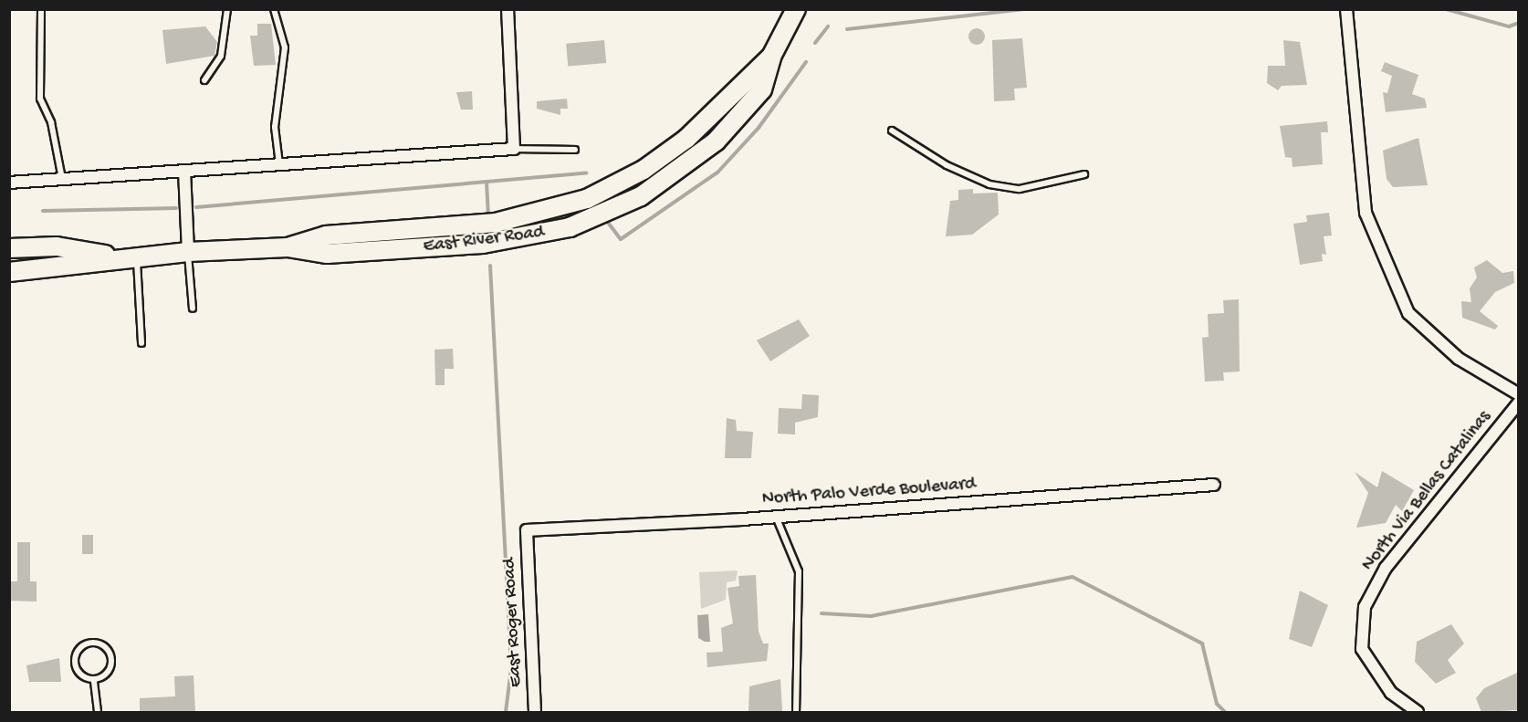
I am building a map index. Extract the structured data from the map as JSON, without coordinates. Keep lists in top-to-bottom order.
{
  "streets": {
    "main road": ["East River Road"],
    "street": ["North Via Bellas Catalinas", "North Palo Verde Boulevard", "East Roger Road"]
  },
  "crossings": [
    ["North Palo Verde Boulevard", "East Roger Road"]
  ]
}
